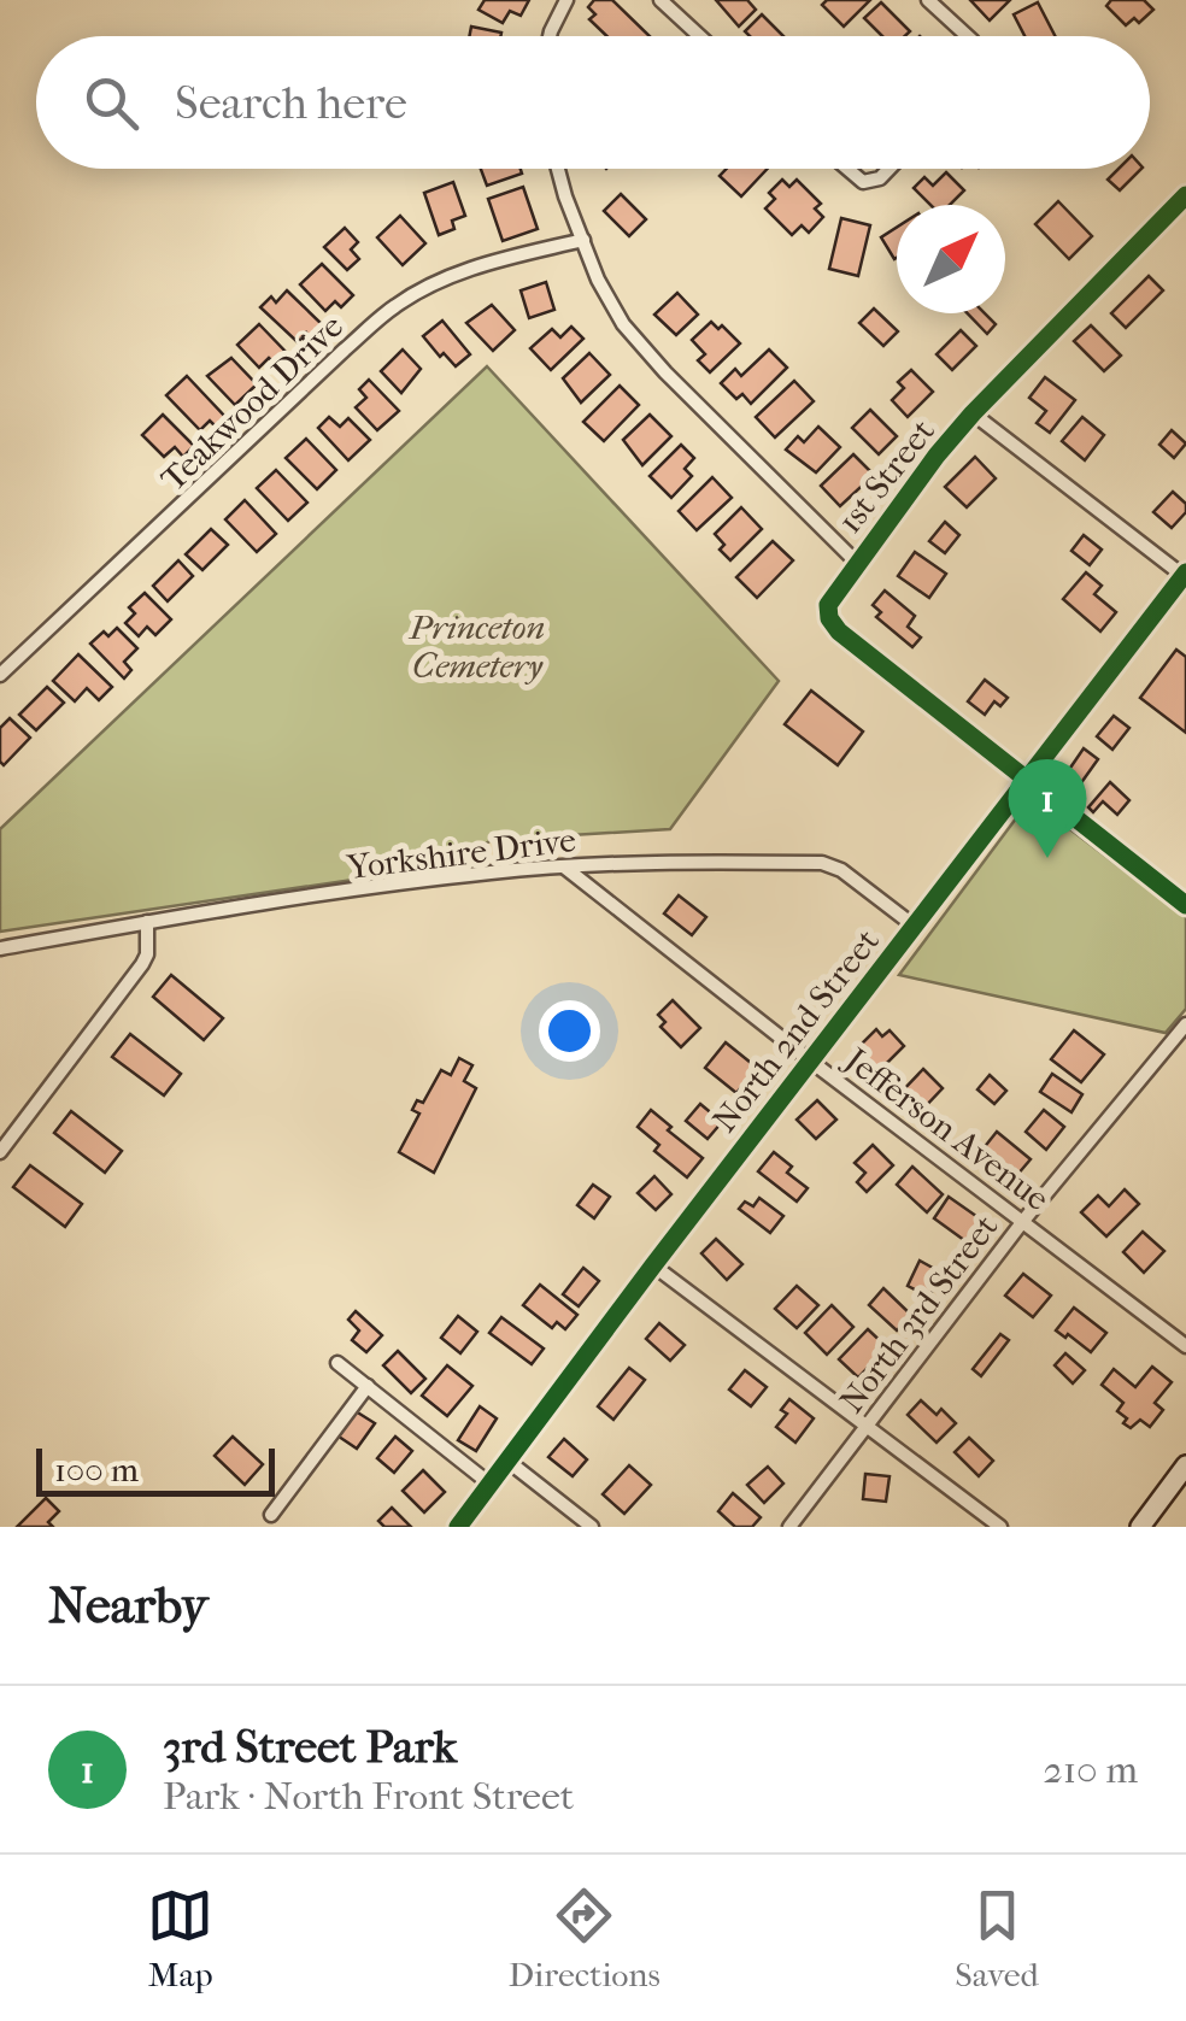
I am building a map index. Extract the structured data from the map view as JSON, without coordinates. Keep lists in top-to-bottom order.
{
  "streets": {
    "street": [
      "Teakwood Drive",
      "1st Street",
      "Yorkshire Drive",
      "North 2nd Street",
      "Jefferson Avenue",
      "North 3rd Street"
    ]
  },
  "crossings": [
    ["1st Street", "North 2nd Street"],
    ["Yorkshire Drive", "North 2nd Street"],
    ["Yorkshire Drive", "Jefferson Avenue"],
    ["North 2nd Street", "Jefferson Avenue"],
    ["Jefferson Avenue", "North 3rd Street"]
  ],
  "parks": ["Princeton Cemetery"],
  "scale_bar": "100 m",
  "north": "top right",
  "page": {
    "search": "Search here",
    "pins": "1",
    "scale": "100 m",
    "heading": "Nearby",
    "list": [
      {
        "mark": "1",
        "name": "3rd Street Park",
        "note": "Park · North Front Street",
        "value": "210 m"
      }
    ],
    "nav": ["Map", "Directions", "Saved"]
  }
}
